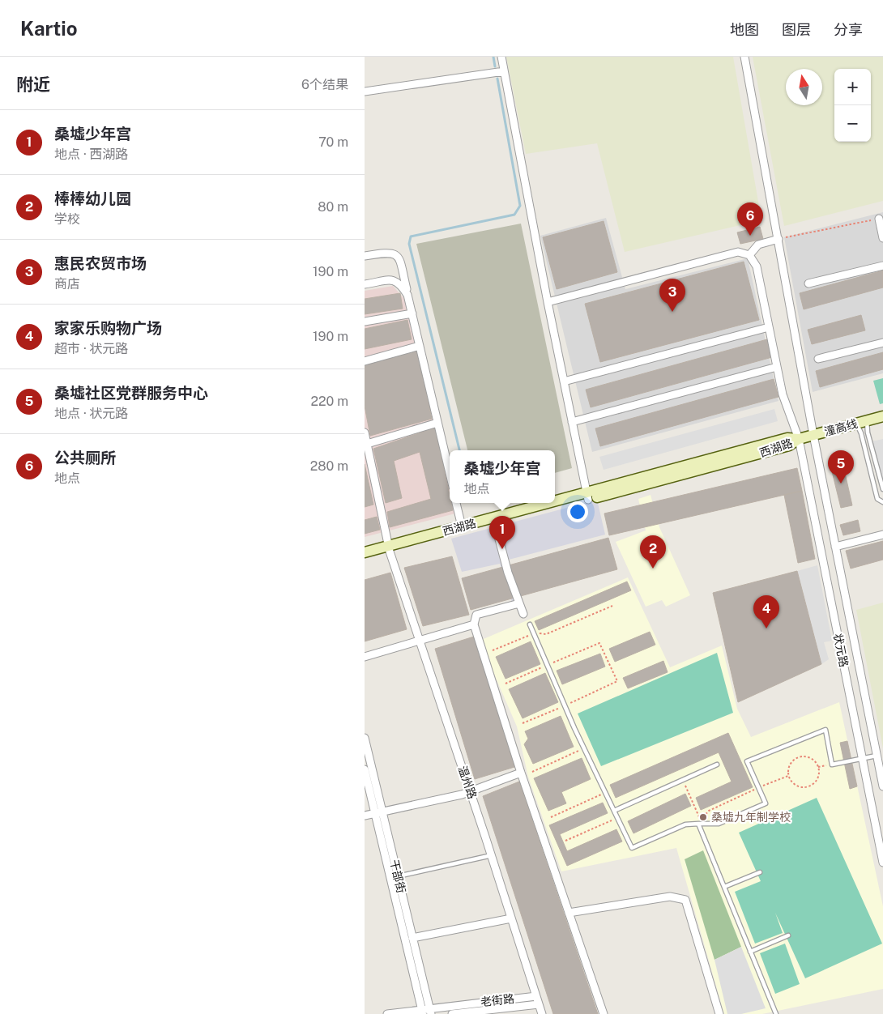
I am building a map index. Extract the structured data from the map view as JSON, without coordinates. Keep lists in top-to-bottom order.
{
  "streets": {
    "main road": ["潼高线", "西湖路"],
    "street": [
      "状元路",
      "温州路",
      "干部街",
      "老街路"
    ]
  },
  "crossings": [
    ["潼高线", "西湖路"],
    ["潼高线", "状元路"],
    ["西湖路", "状元路"],
    ["西湖路", "温州路"],
    ["温州路", "老街路"],
    ["干部街", "老街路"]
  ],
  "places": ["桑墟九年制学校"],
  "north": "top",
  "page": {
    "header": "Kartio",
    "nav": ["地图", "图层", "分享"],
    "heading": ["附近", "6个结果"],
    "map_buttons": ["+", "−"],
    "list": [
      {
        "mark": "1",
        "name": "桑墟少年宫",
        "note": "地点 · 西湖路",
        "value": "70 m"
      },
      {
        "mark": "2",
        "name": "棒棒幼儿园",
        "note": "学校",
        "value": "80 m"
      },
      {
        "mark": "3",
        "name": "惠民农贸市场",
        "note": "商店",
        "value": "190 m"
      },
      {
        "mark": "4",
        "name": "家家乐购物广场",
        "note": "超市 · 状元路",
        "value": "190 m"
      },
      {
        "mark": "5",
        "name": "桑墟社区党群服务中心",
        "note": "地点 · 状元路",
        "value": "220 m"
      },
      {
        "mark": "6",
        "name": "公共厕所",
        "note": "地点",
        "value": "280 m"
      }
    ],
    "pins": [
      "6",
      "3",
      "5",
      "1",
      "2",
      "4"
    ],
    "popup": ["桑墟少年宫", "地点"]
  }
}
